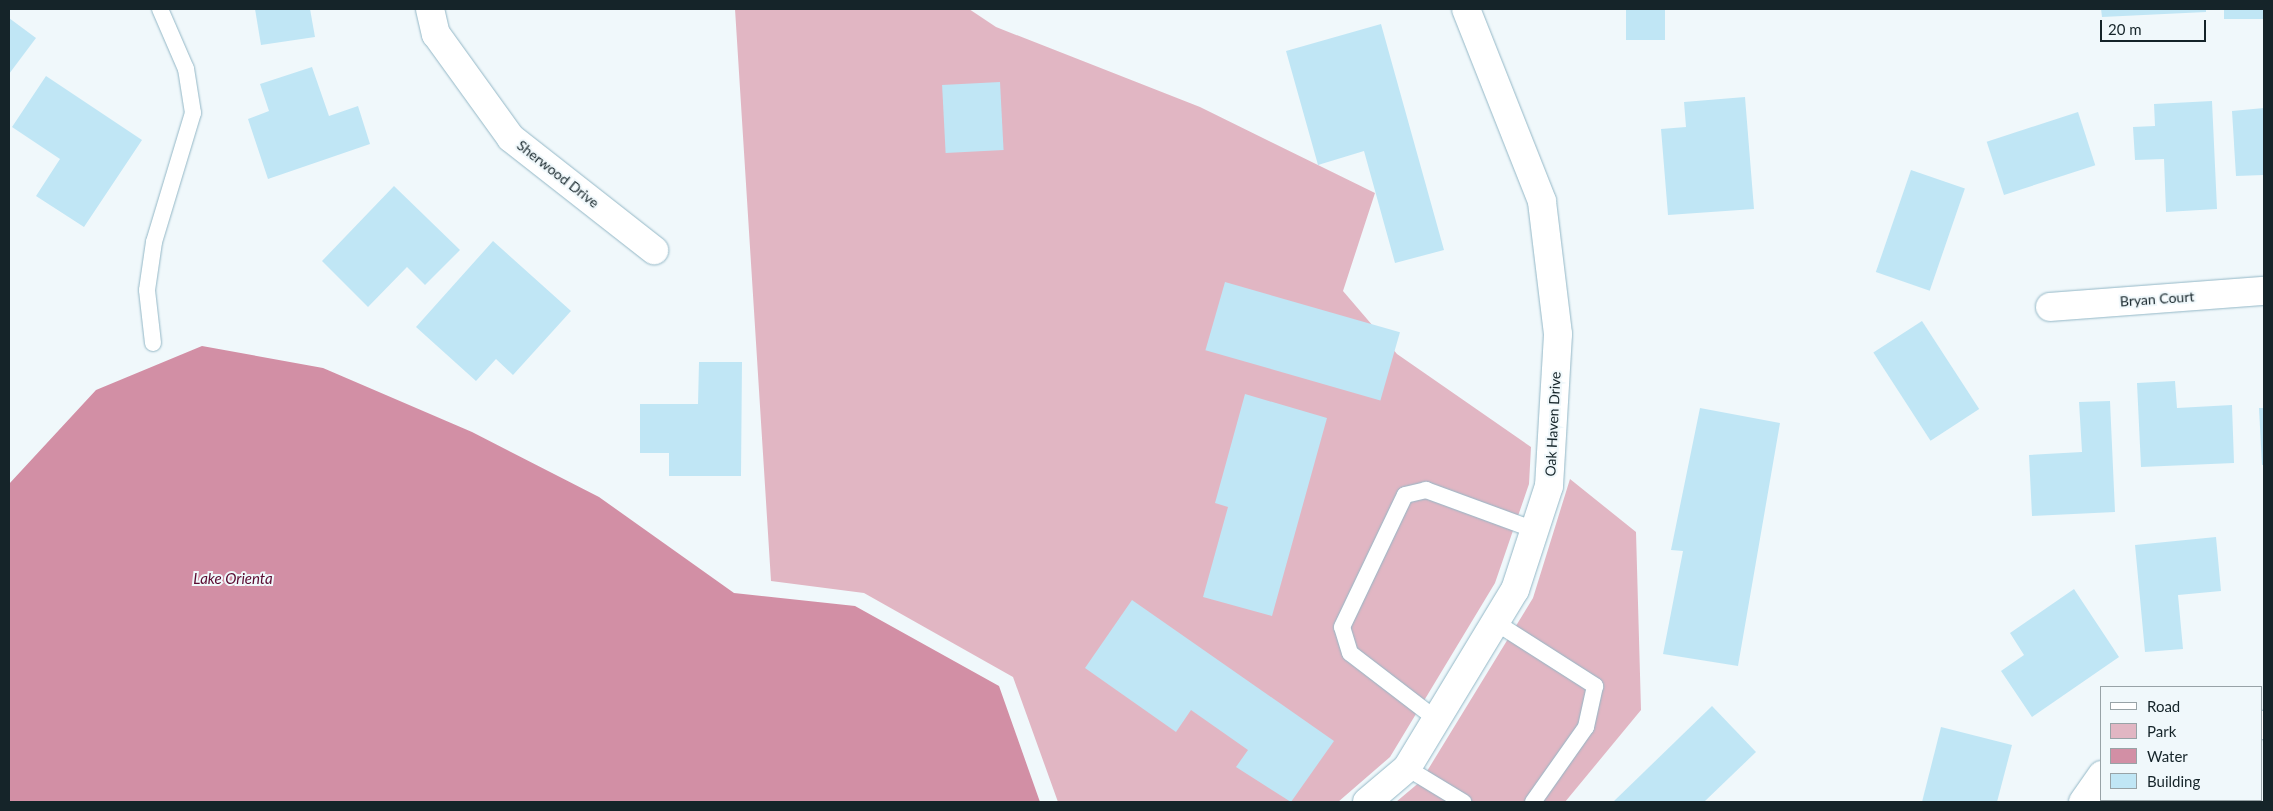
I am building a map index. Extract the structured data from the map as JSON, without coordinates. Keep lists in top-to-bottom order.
{
  "streets": {
    "street": ["Sherwood Drive", "Bryan Court", "Oak Haven Drive"]
  },
  "water": ["Lake Orienta"],
  "legend": [
    "Road",
    "Park",
    "Water",
    "Building"
  ],
  "scale_bar": "20 m"
}
